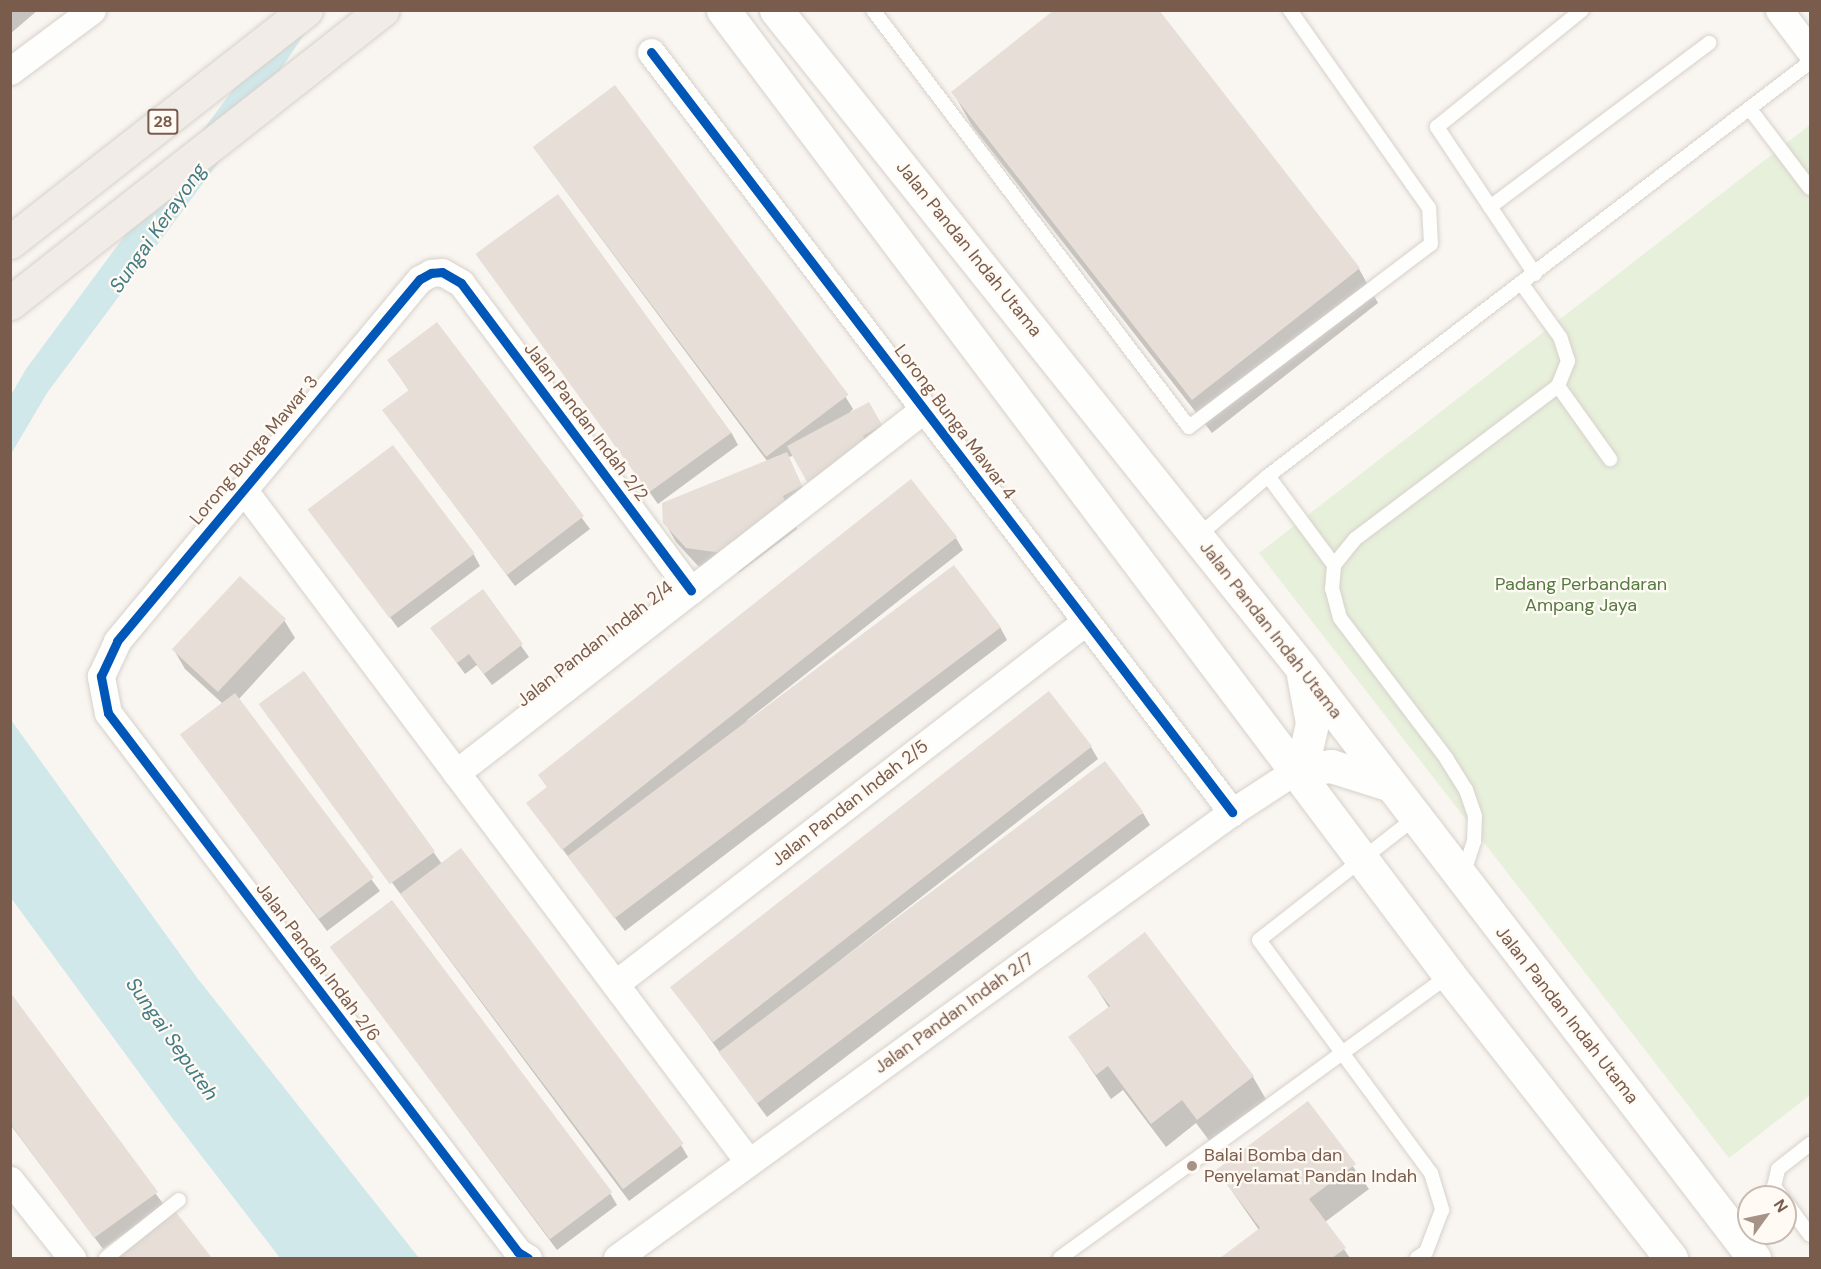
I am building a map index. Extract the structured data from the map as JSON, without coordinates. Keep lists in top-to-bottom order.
{
  "streets": {
    "highway": ["28"],
    "main road": ["Jalan Pandan Indah Utama"],
    "street": [
      "Jalan Pandan Indah 2/2",
      "Lorong Bunga Mawar 4",
      "Lorong Bunga Mawar 3",
      "Jalan Pandan Indah 2/4",
      "Jalan Pandan Indah 2/5",
      "Jalan Pandan Indah 2/6",
      "Jalan Pandan Indah 2/7"
    ]
  },
  "crossings": [
    ["Jalan Pandan Indah 2/2", "Lorong Bunga Mawar 3"],
    ["Jalan Pandan Indah 2/2", "Jalan Pandan Indah 2/4"],
    ["Lorong Bunga Mawar 4", "Jalan Pandan Indah 2/4"],
    ["Lorong Bunga Mawar 4", "Jalan Pandan Indah 2/5"],
    ["Lorong Bunga Mawar 4", "Jalan Pandan Indah 2/7"],
    ["Lorong Bunga Mawar 3", "Jalan Pandan Indah 2/6"]
  ],
  "water": ["Sungai Kerayong", "Sungai Seputeh"],
  "parks": ["Padang Perbandaran Ampang Jaya"],
  "places": ["Balai Bomba dan Penyelamat Pandan Indah"],
  "north": "top right"
}
